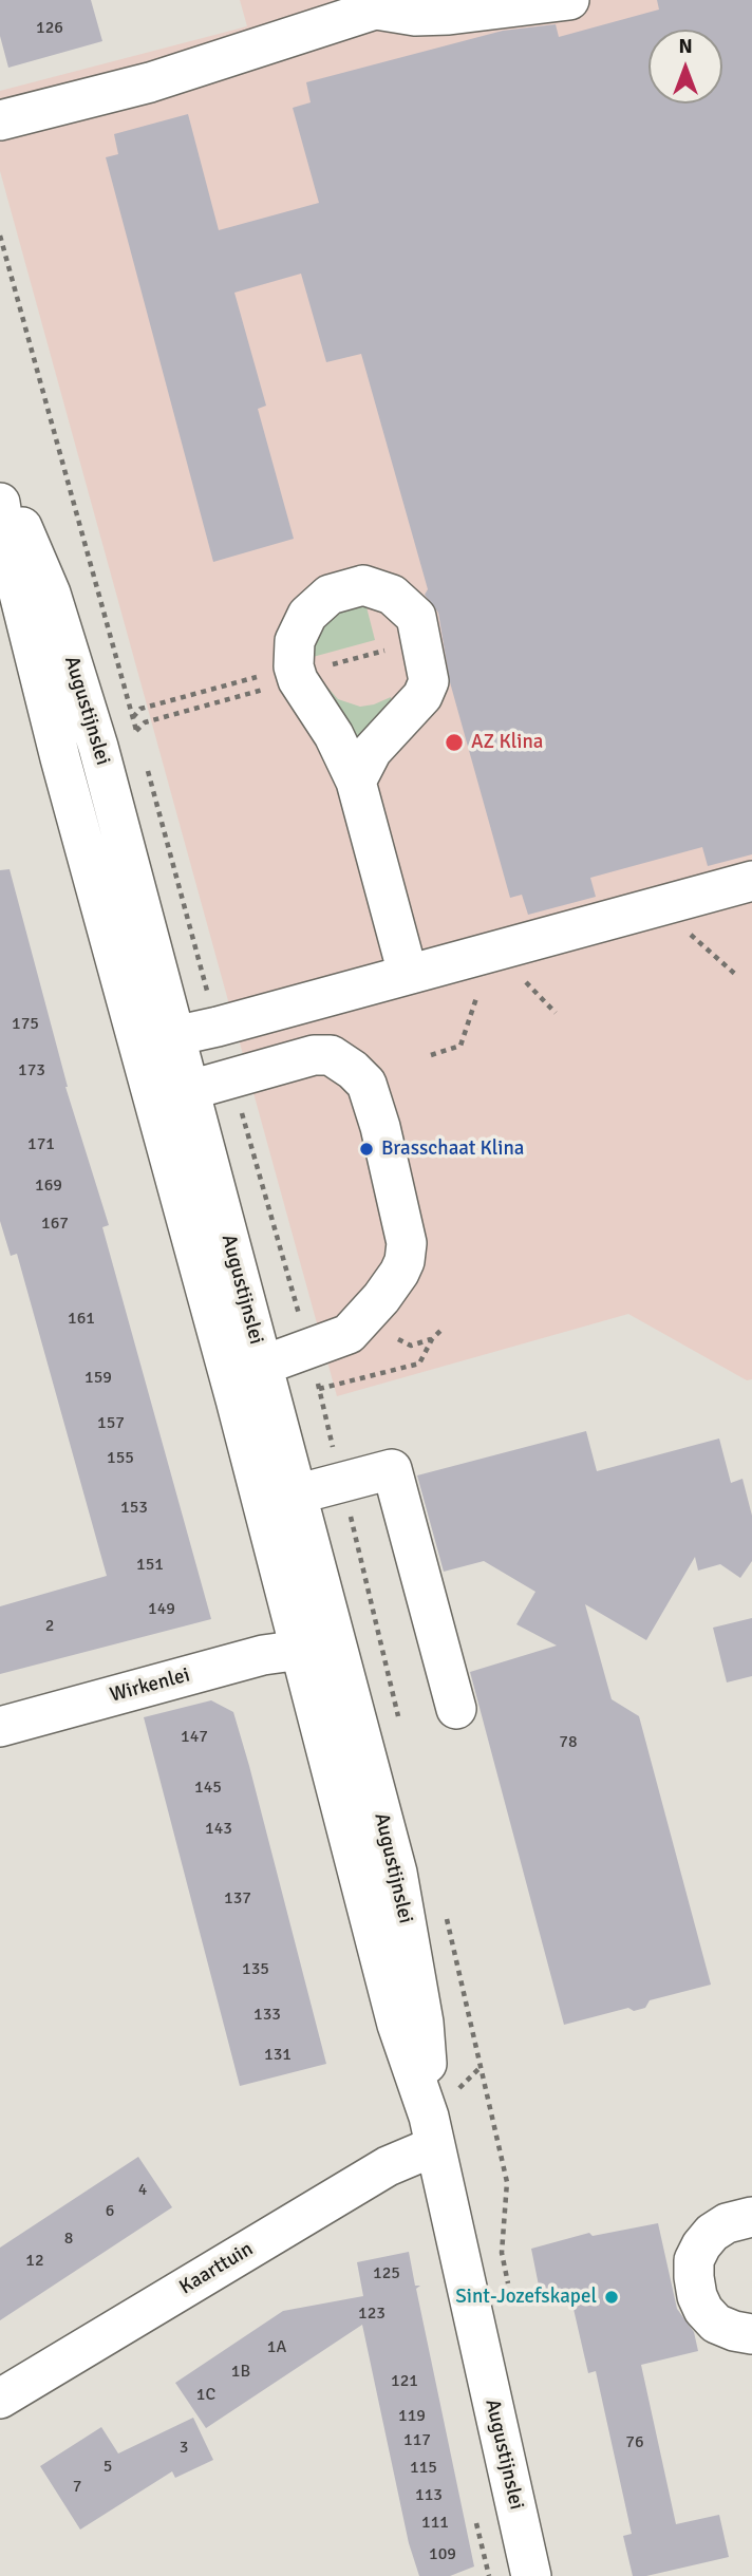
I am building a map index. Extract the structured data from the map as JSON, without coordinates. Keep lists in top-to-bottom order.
{
  "streets": {
    "street": ["Augustijnslei", "Wirkenlei", "Kaarttuin"]
  },
  "crossings": [
    ["Augustijnslei", "Wirkenlei"],
    ["Augustijnslei", "Kaarttuin"]
  ],
  "places": ["AZ Klina", "Brasschaat Klina", "Sint-Jozefskapel"],
  "house_numbers": [
    "126",
    "175",
    "173",
    "171",
    "169",
    "167",
    "161",
    "159",
    "157",
    "155",
    "153",
    "151",
    "149",
    "2",
    "147",
    "78",
    "145",
    "143",
    "137",
    "135",
    "133",
    "131",
    "4",
    "6",
    "8",
    "12",
    "125",
    "123",
    "1A",
    "1B",
    "121",
    "1C",
    "119",
    "117",
    "76",
    "3",
    "5",
    "115",
    "7",
    "113",
    "111",
    "109"
  ],
  "north": "top"
}
